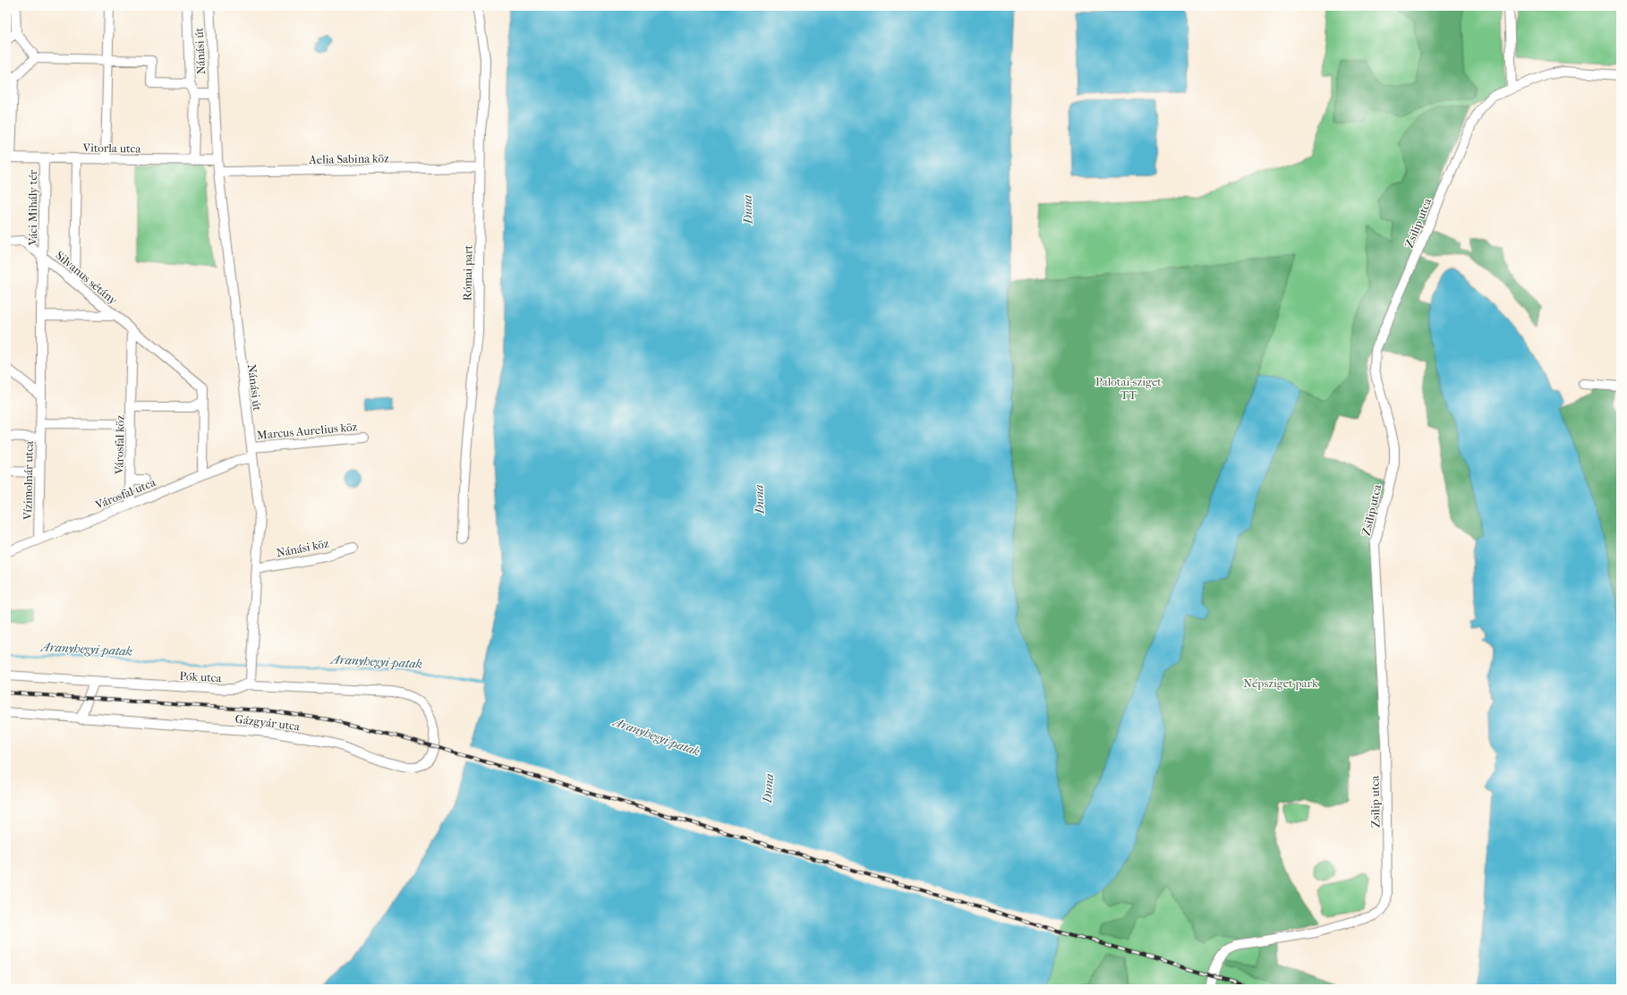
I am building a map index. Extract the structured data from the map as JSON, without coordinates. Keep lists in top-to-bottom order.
{
  "streets": {
    "street": [
      "Nánási út",
      "Vitorla utca",
      "Aelia Sabina köz",
      "Váci Mihály tér",
      "Zsilip utca",
      "Római part",
      "Silvanus sétány",
      "Marcus Aurelius köz",
      "Városfal köz",
      "Vízimolnár utca",
      "Városfal utca",
      "Nánási köz",
      "Pók utca",
      "Gázgyár utca"
    ]
  },
  "crossings": [
    ["Nánási út", "Vitorla utca"],
    ["Nánási út", "Aelia Sabina köz"],
    ["Nánási út", "Marcus Aurelius köz"],
    ["Nánási út", "Városfal utca"],
    ["Nánási út", "Nánási köz"],
    ["Nánási út", "Pók utca"],
    ["Vitorla utca", "Váci Mihály tér"],
    ["Aelia Sabina köz", "Római part"],
    ["Váci Mihály tér", "Silvanus sétány"],
    ["Silvanus sétány", "Vízimolnár utca"],
    ["Silvanus sétány", "Városfal utca"],
    ["Városfal köz", "Városfal utca"],
    ["Vízimolnár utca", "Városfal utca"],
    ["Pók utca", "Gázgyár utca"]
  ],
  "water": ["Duna", "Aranyhegyi-patak"],
  "parks": ["Palotai-sziget TT", "Népsziget park"]
}
